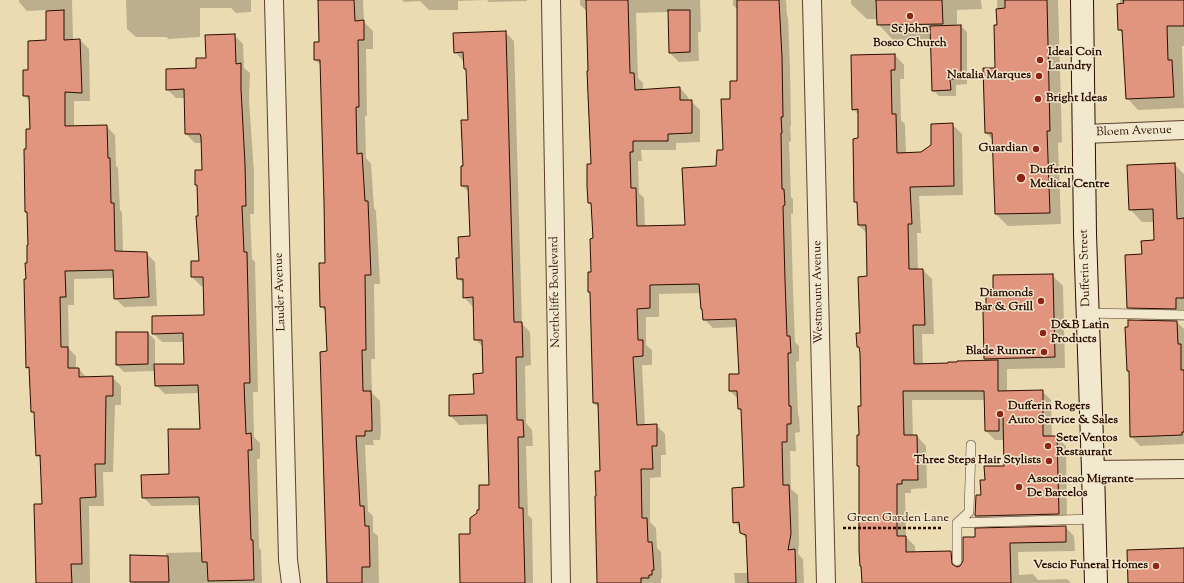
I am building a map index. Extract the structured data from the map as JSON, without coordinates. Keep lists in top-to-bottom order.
{
  "streets": {
    "main road": ["Dufferin Street"],
    "street": [
      "Bloem Avenue",
      "Lauder Avenue",
      "Northcliffe Boulevard",
      "Westmount Avenue"
    ],
    "path": ["Green Garden Lane"]
  },
  "crossings": [
    ["Bloem Avenue", "Dufferin Street"]
  ],
  "places": [
    "St John Bosco Church",
    "Ideal Coin Laundry",
    "Natalia Marques",
    "Bright Ideas",
    "Guardian",
    "Dufferin Medical Centre",
    "Diamonds Bar & Grill",
    "D&B Latin Products",
    "Blade Runner",
    "Dufferin Rogers Auto Service & Sales",
    "Sete Ventos Restaurant",
    "Three Steps Hair Stylists",
    "Associacao Migrante De Barcelos",
    "Vescio Funeral Homes"
  ]
}
